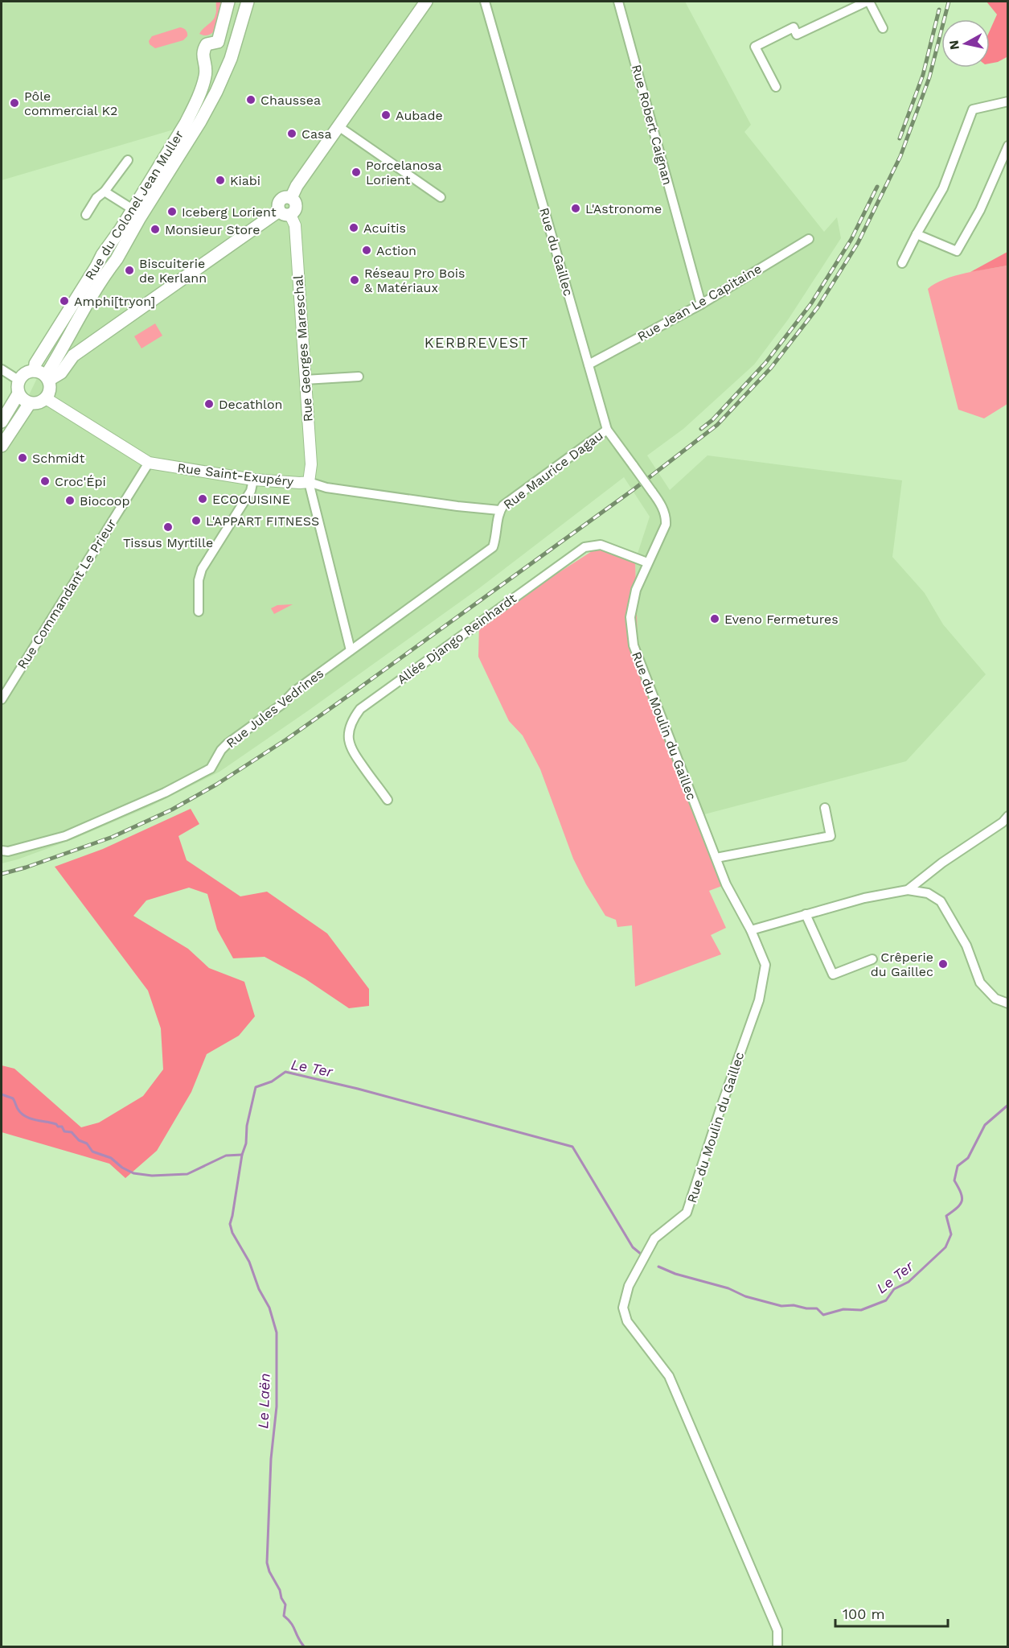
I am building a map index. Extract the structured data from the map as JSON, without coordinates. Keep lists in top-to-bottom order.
{
  "streets": {
    "main road": ["Rue du Colonel Jean Muller"],
    "street": [
      "Rue Robert Caignan",
      "Rue du Gaillec",
      "Rue Jean Le Capitaine",
      "Rue Georges Mareschal",
      "Rue Maurice Dagau",
      "Rue Saint-Exupéry",
      "Rue Commandant Le Prieur",
      "Allée Django Reinhardt",
      "Rue Jules Vedrines",
      "Rue du Moulin du Gaillec"
    ]
  },
  "crossings": [
    ["Rue Robert Caignan", "Rue Jean Le Capitaine"],
    ["Rue du Colonel Jean Muller", "Rue Saint-Exupéry"],
    ["Rue du Gaillec", "Rue Jean Le Capitaine"],
    ["Rue du Gaillec", "Rue Maurice Dagau"],
    ["Rue du Gaillec", "Rue du Moulin du Gaillec"],
    ["Rue Georges Mareschal", "Rue Saint-Exupéry"],
    ["Rue Maurice Dagau", "Rue Saint-Exupéry"],
    ["Rue Maurice Dagau", "Rue Jules Vedrines"],
    ["Rue Saint-Exupéry", "Rue Commandant Le Prieur"],
    ["Rue Saint-Exupéry", "Rue Jules Vedrines"],
    ["Allée Django Reinhardt", "Rue du Moulin du Gaillec"]
  ],
  "districts": ["KERBREVEST"],
  "water": ["Le Ter", "Le Laën"],
  "places": [
    "Chaussea",
    "Pôle commercial K2",
    "Aubade",
    "Casa",
    "Porcelanosa Lorient",
    "Kiabi",
    "L'Astronome",
    "Iceberg Lorient",
    "Acuitis",
    "Monsieur Store",
    "Action",
    "Biscuiterie de Kerlann",
    "Réseau Pro Bois & Matériaux",
    "Amphi[tryon]",
    "Decathlon",
    "Schmidt",
    "Croc'Épi",
    "ECOCUISINE",
    "Biocoop",
    "L'APPART FITNESS",
    "Tissus Myrtille",
    "Eveno Fermetures",
    "Crêperie du Gaillec"
  ],
  "scale_bar": "100 m",
  "north": "left"
}
